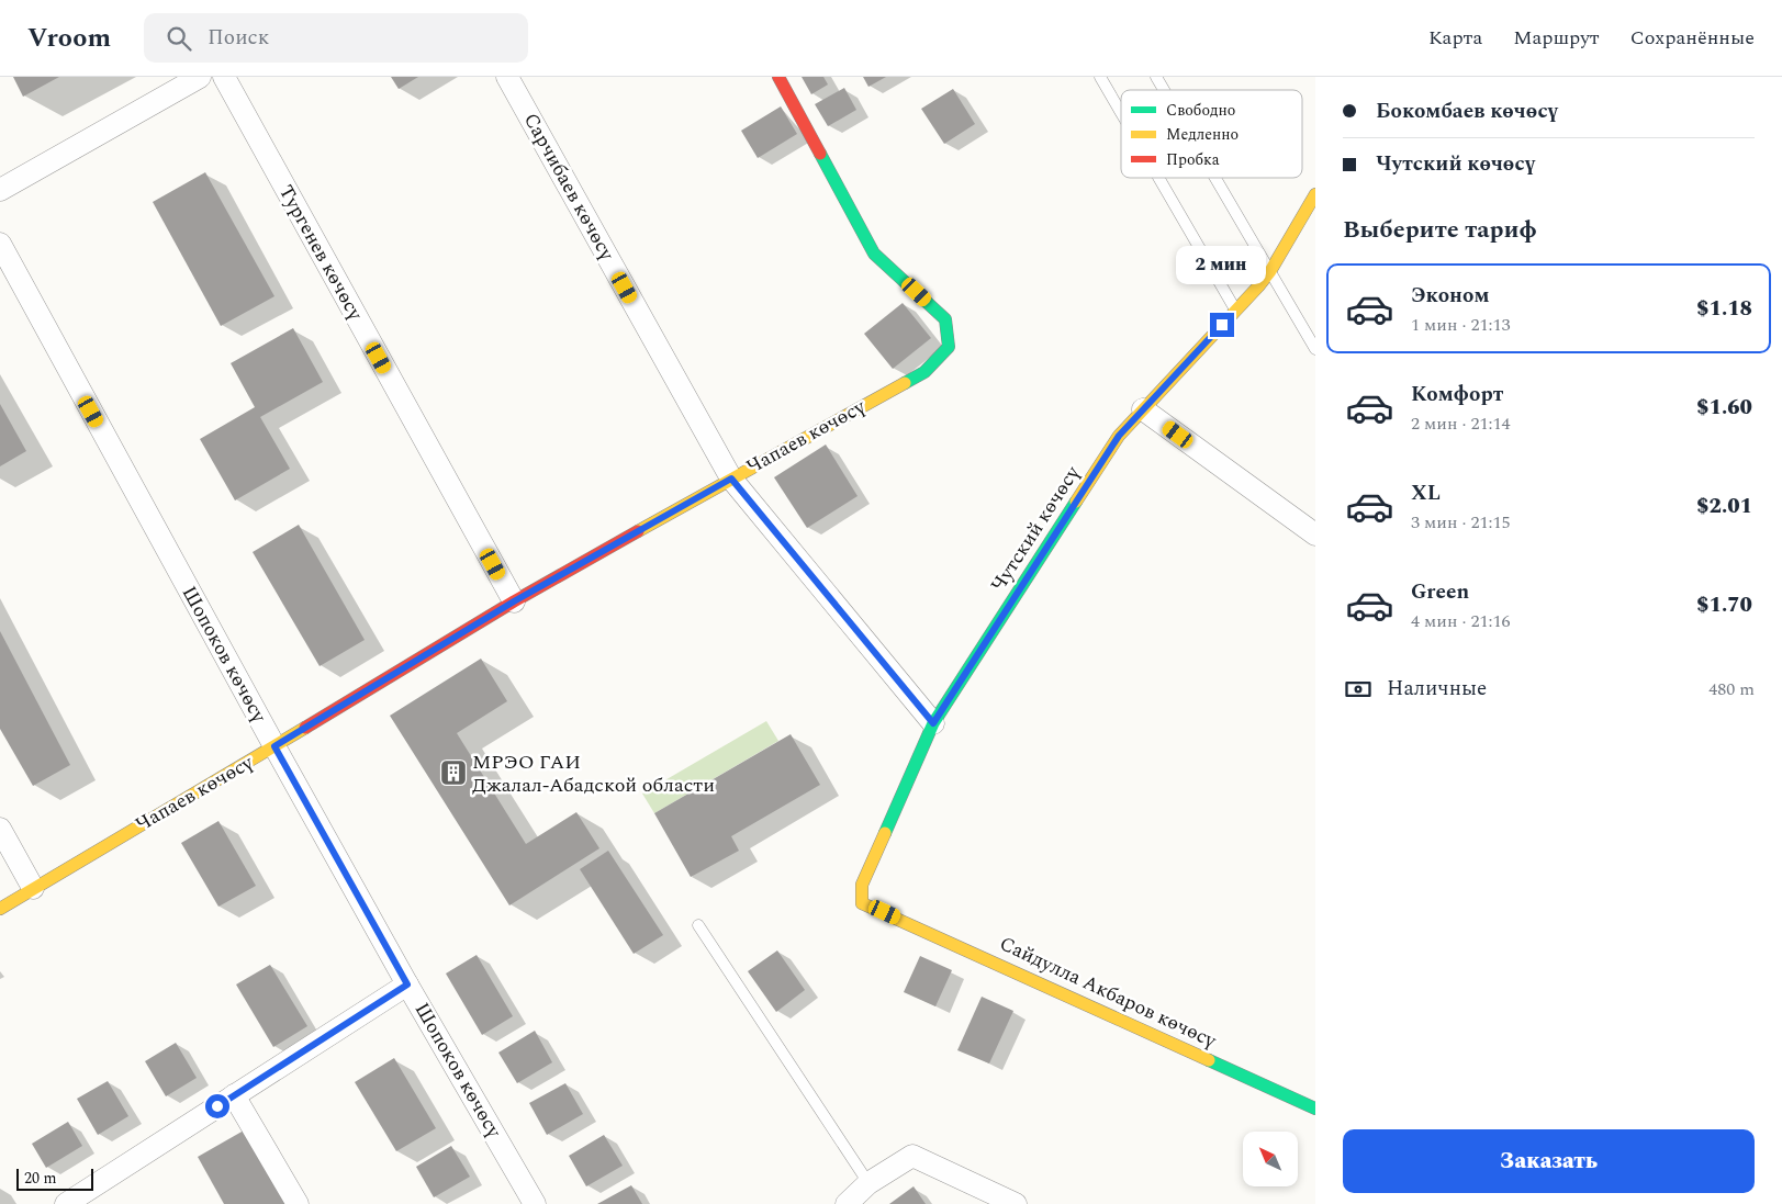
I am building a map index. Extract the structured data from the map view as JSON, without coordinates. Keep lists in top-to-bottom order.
{
  "streets": {
    "street": [
      "Сарчибаев көчөсү",
      "Тургенев көчөсү",
      "Чапаев көчөсү",
      "Чутский көчөсү",
      "Шопоков көчөсү",
      "Сайдулла Акбаров көчөсү"
    ]
  },
  "crossings": [
    ["Сарчибаев көчөсү", "Чапаев көчөсү"],
    ["Сарчибаев көчөсү", "Чутский көчөсү"],
    ["Тургенев көчөсү", "Чапаев көчөсү"],
    ["Чапаев көчөсү", "Шопоков көчөсү"],
    ["Чутский көчөсү", "Сайдулла Акбаров көчөсү"]
  ],
  "places": {
    "building": ["МРЭО ГАИ Джалал-Абадской области"]
  },
  "legend": ["Свободно", "Медленно", "Пробка"],
  "scale_bar": "20 m",
  "north": "top left",
  "page": {
    "header": "Vroom",
    "search": "Поиск",
    "nav": ["Карта", "Маршрут", "Сохранённые"],
    "banner": ["Бокомбаев көчөсү", "Чутский көчөсү"],
    "heading": "Выберите тариф",
    "bubble": "2 мин",
    "list": [
      {
        "name": "Эконом",
        "note": "1 мин · 21:13",
        "value": "$1.18"
      },
      {
        "name": "Комфорт",
        "note": "2 мин · 21:14",
        "value": "$1.60"
      },
      {
        "name": "XL",
        "note": "3 мин · 21:15",
        "value": "$2.01"
      },
      {
        "name": "Green",
        "note": "4 мин · 21:16",
        "value": "$1.70"
      }
    ],
    "pay": ["Наличные", "480 m"],
    "buttons": "Заказать",
    "scale": "20 m"
  }
}
